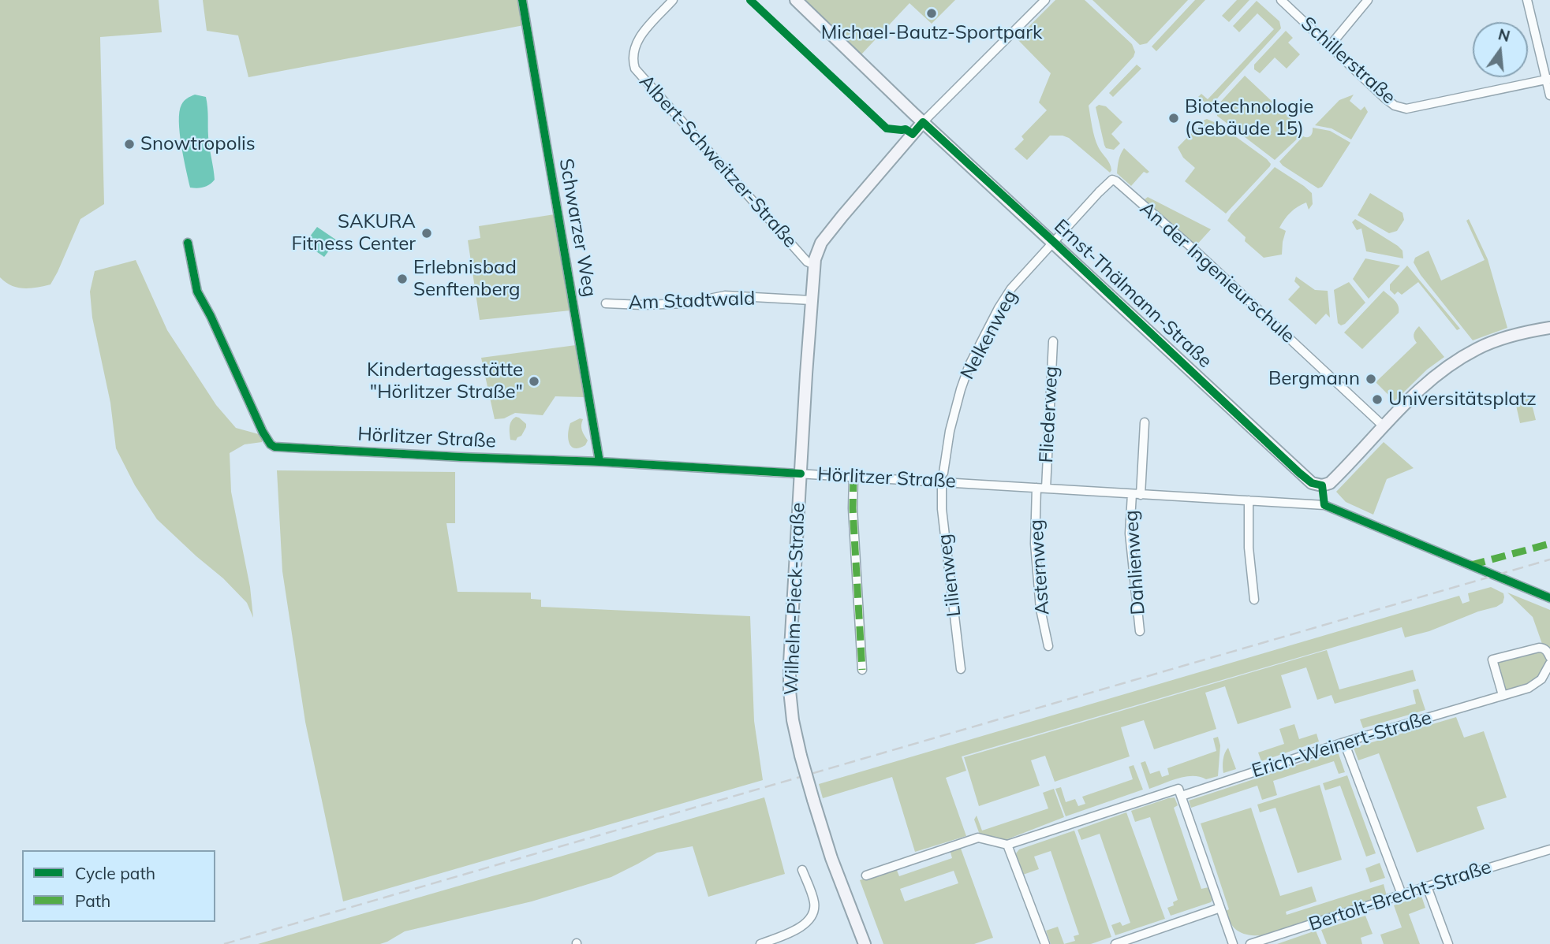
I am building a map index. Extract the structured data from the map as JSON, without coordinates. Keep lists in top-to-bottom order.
{
  "streets": {
    "main road": ["Ernst-Thälmann-Straße", "Wilhelm-Pieck-Straße"],
    "street": [
      "Schillerstraße",
      "Albert-Schweitzer-Straße",
      "Schwarzer Weg",
      "An der Ingenieurschule",
      "Am Stadtwald",
      "Nelkenweg",
      "Fliederweg",
      "Hörlitzer Straße",
      "Dahlienweg",
      "Asternweg",
      "Lilienweg",
      "Erich-Weinert-Straße",
      "Bertolt-Brecht-Straße"
    ]
  },
  "crossings": [
    ["Albert-Schweitzer-Straße", "Wilhelm-Pieck-Straße"],
    ["Schwarzer Weg", "Hörlitzer Straße"],
    ["An der Ingenieurschule", "Ernst-Thälmann-Straße"],
    ["An der Ingenieurschule", "Nelkenweg"],
    ["Ernst-Thälmann-Straße", "Nelkenweg"],
    ["Ernst-Thälmann-Straße", "Wilhelm-Pieck-Straße"],
    ["Am Stadtwald", "Wilhelm-Pieck-Straße"],
    ["Nelkenweg", "Hörlitzer Straße"],
    ["Nelkenweg", "Lilienweg"],
    ["Fliederweg", "Hörlitzer Straße"],
    ["Hörlitzer Straße", "Dahlienweg"],
    ["Hörlitzer Straße", "Asternweg"],
    ["Hörlitzer Straße", "Lilienweg"],
    ["Hörlitzer Straße", "Wilhelm-Pieck-Straße"]
  ],
  "places": [
    "Michael-Bautz-Sportpark",
    "Biotechnologie (Gebäude 15)",
    "Snowtropolis",
    "SAKURA Fitness Center",
    "Erlebnisbad Senftenberg",
    "Bergmann",
    "Kindertagesstätte \"Hörlitzer Straße\"",
    "Universitätsplatz"
  ],
  "legend": ["Cycle path", "Path"],
  "north": "top"
}
